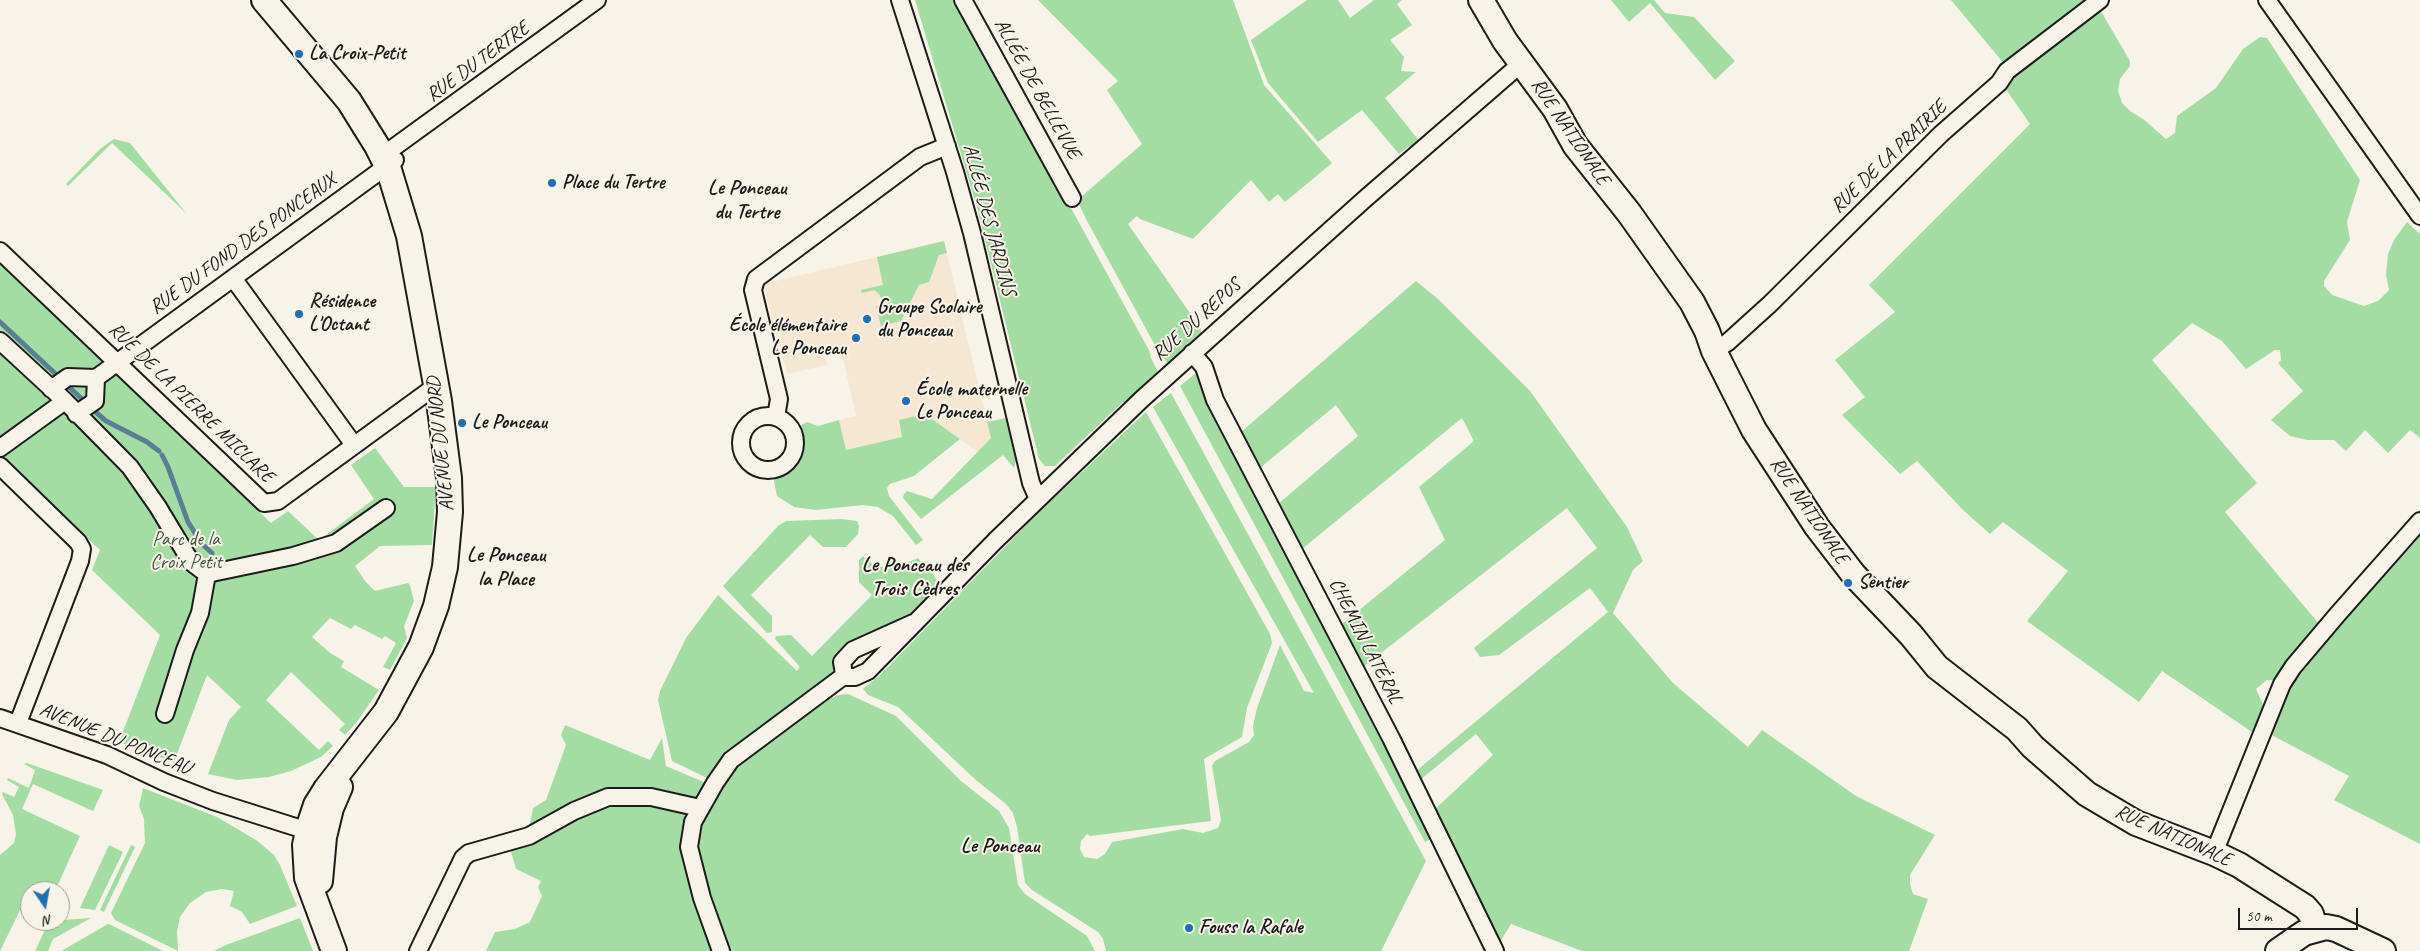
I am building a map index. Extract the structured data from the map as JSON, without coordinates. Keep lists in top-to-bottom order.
{
  "streets": {
    "street": [
      "RUE DU TERTRE",
      "ALLÉE DE BELLEVUE",
      "RUE NATIONALE",
      "RUE DE LA PRAIRIE",
      "ALLÉE DES JARDINS",
      "RUE DU FOND DES PONCEAUX",
      "RUE DU REPOS",
      "RUE DE LA PIERRE MICLARE",
      "AVENUE DU NORD",
      "CHEMIN LATÉRAL",
      "AVENUE DU PONCEAU"
    ]
  },
  "crossings": [
    ["RUE DU TERTRE", "RUE DU FOND DES PONCEAUX"],
    ["RUE DU TERTRE", "AVENUE DU NORD"],
    ["RUE NATIONALE", "RUE DE LA PRAIRIE"],
    ["RUE NATIONALE", "RUE DU REPOS"],
    ["ALLÉE DES JARDINS", "RUE DU REPOS"],
    ["RUE DU FOND DES PONCEAUX", "RUE DE LA PIERRE MICLARE"],
    ["RUE DU FOND DES PONCEAUX", "AVENUE DU NORD"],
    ["RUE DU REPOS", "CHEMIN LATÉRAL"],
    ["RUE DE LA PIERRE MICLARE", "AVENUE DU NORD"],
    ["AVENUE DU NORD", "AVENUE DU PONCEAU"]
  ],
  "districts": [
    "Le Ponceau du Tertre",
    "Le Ponceau la Place",
    "Le Ponceau des Trois Cèdres",
    "Le Ponceau"
  ],
  "parks": ["Parc de la Croix Petit"],
  "places": [
    "La Croix-Petit",
    "Place du Tertre",
    "Résidence L'Octant",
    "Groupe Scolaire du Ponceau",
    "École élémentaire Le Ponceau",
    "École maternelle Le Ponceau",
    "Le Ponceau",
    "Sentier",
    "Fouss la Rafale"
  ],
  "scale_bar": "50 m",
  "north": "bottom"
}
